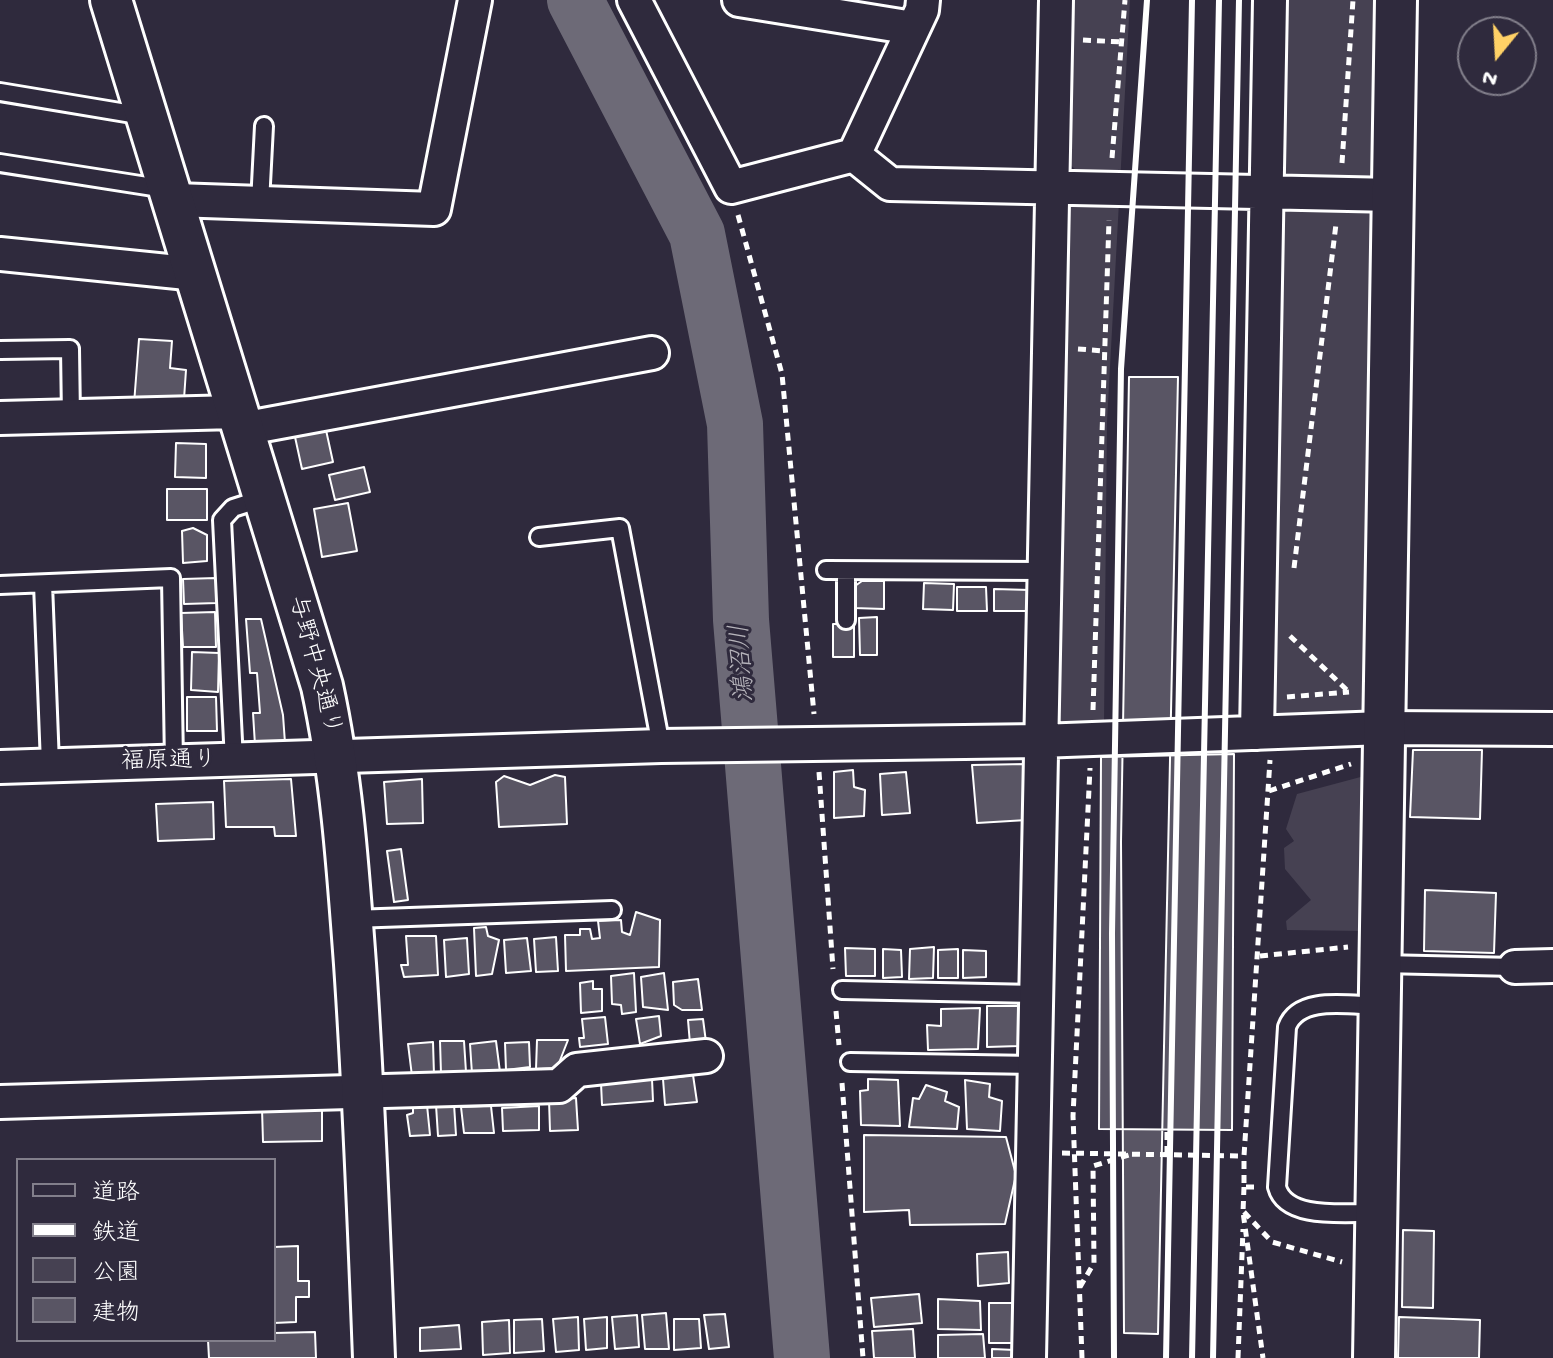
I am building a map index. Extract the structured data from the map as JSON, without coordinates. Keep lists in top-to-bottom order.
{
  "streets": {
    "street": ["与野中央通り", "福原通り"]
  },
  "crossings": [
    ["与野中央通り", "福原通り"]
  ],
  "water": ["鴻沼川"],
  "legend": [
    "道路",
    "鉄道",
    "公園",
    "建物"
  ],
  "north": "bottom"
}
